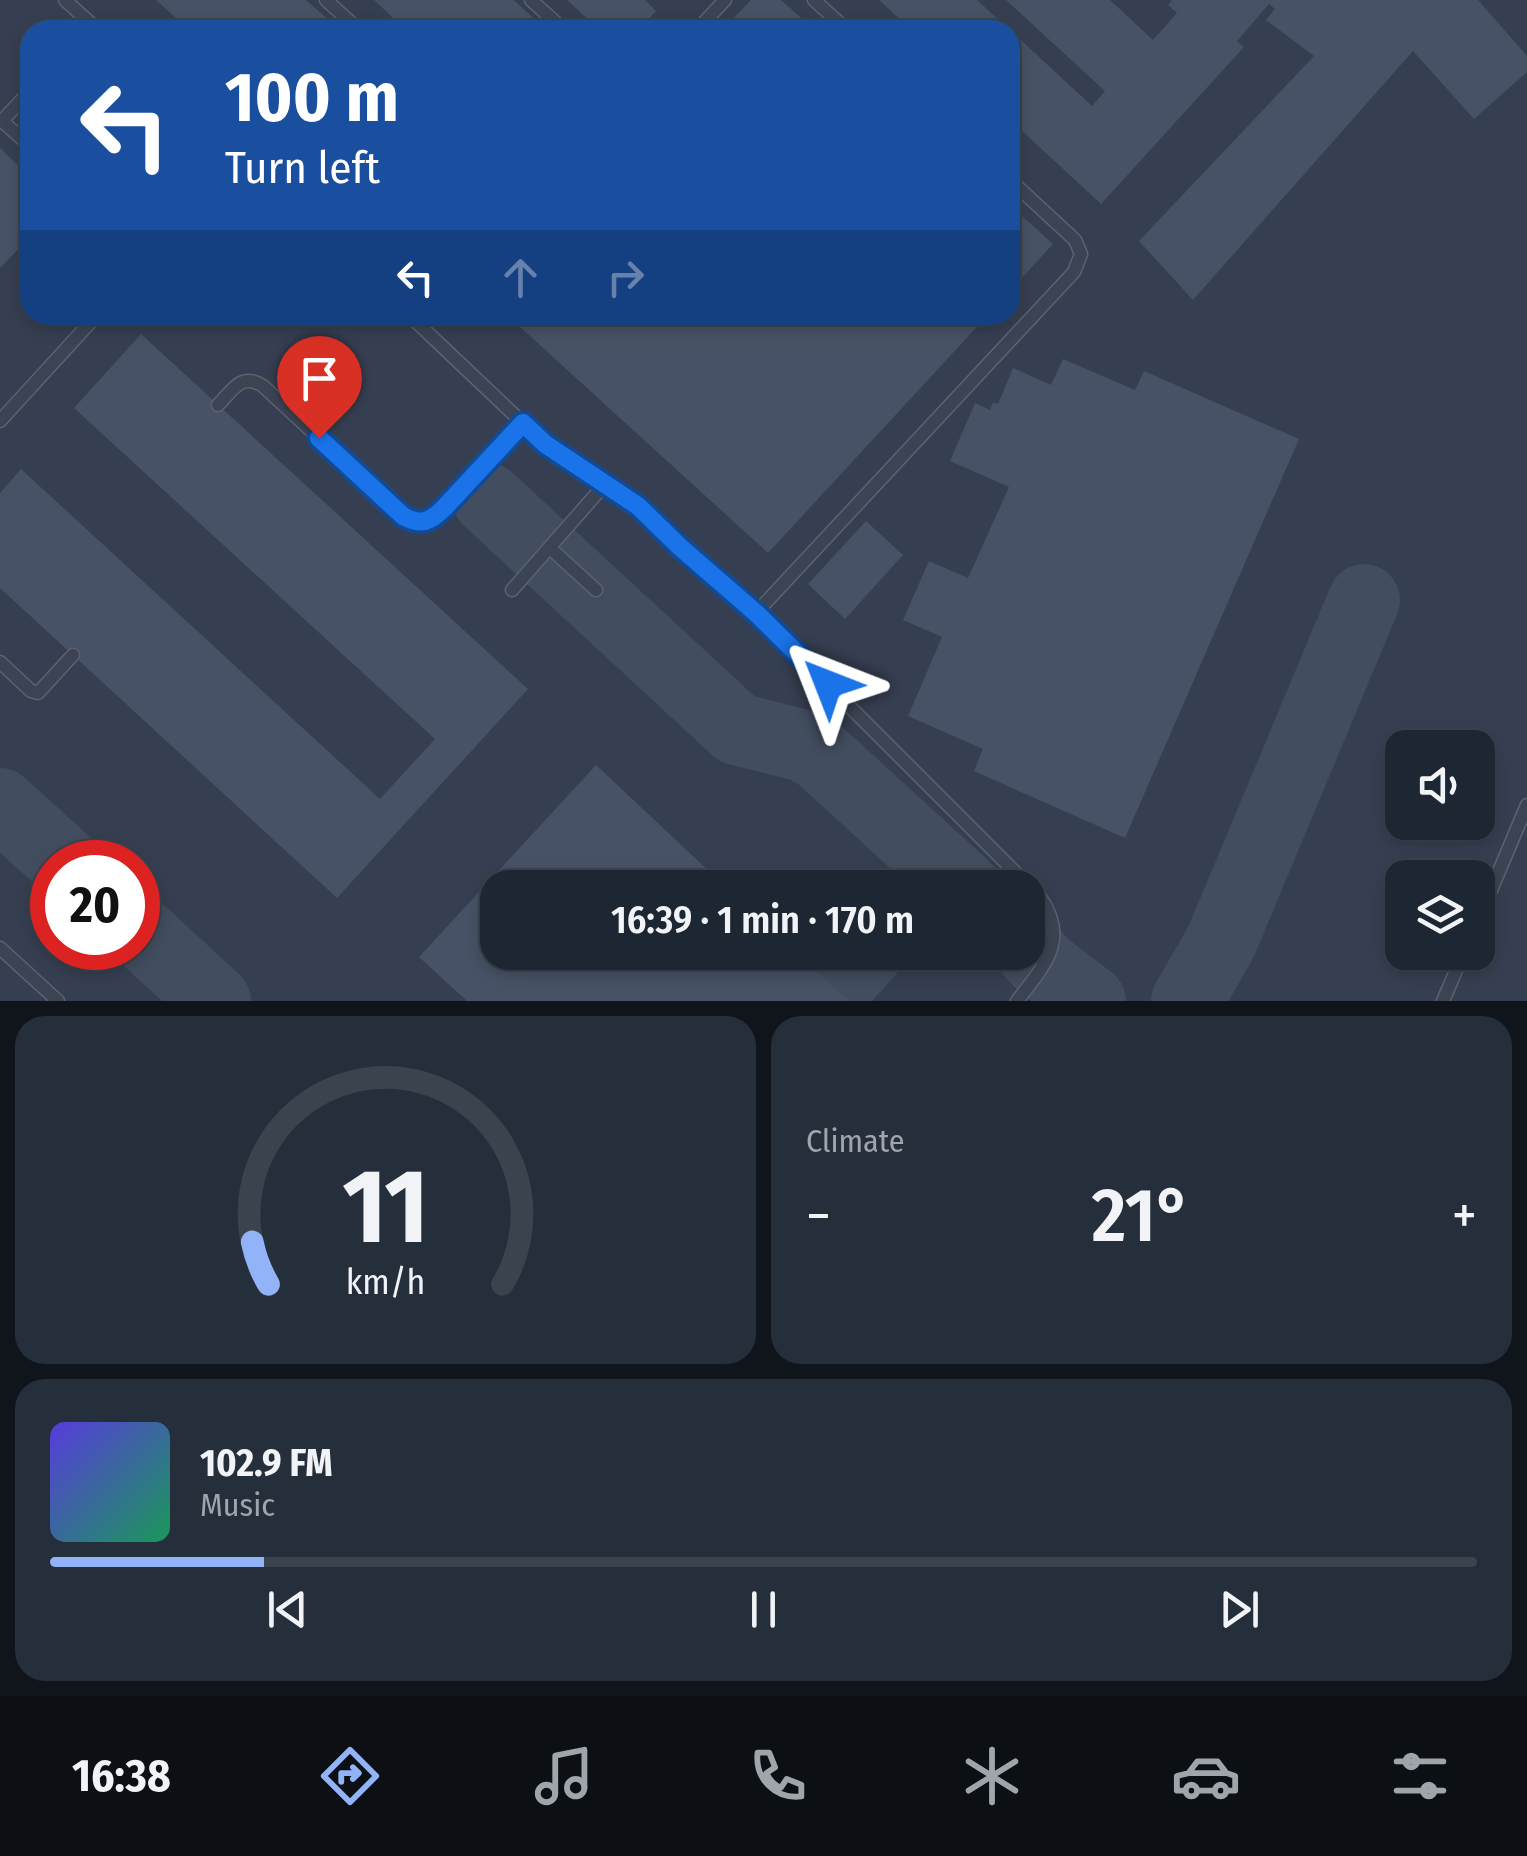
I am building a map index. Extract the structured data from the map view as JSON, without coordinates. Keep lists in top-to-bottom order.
{
  "page": {
    "turn": ["100 m", "Turn left"],
    "limit": "20",
    "trip": "16:39 · 1 min · 170 m",
    "tile": "Climate",
    "heat": ["−", "21°", "+"],
    "song": ["102.9 FM", "Music"],
    "tabs": "16:38",
    "gauge": ["11", "km/h"]
  }
}
